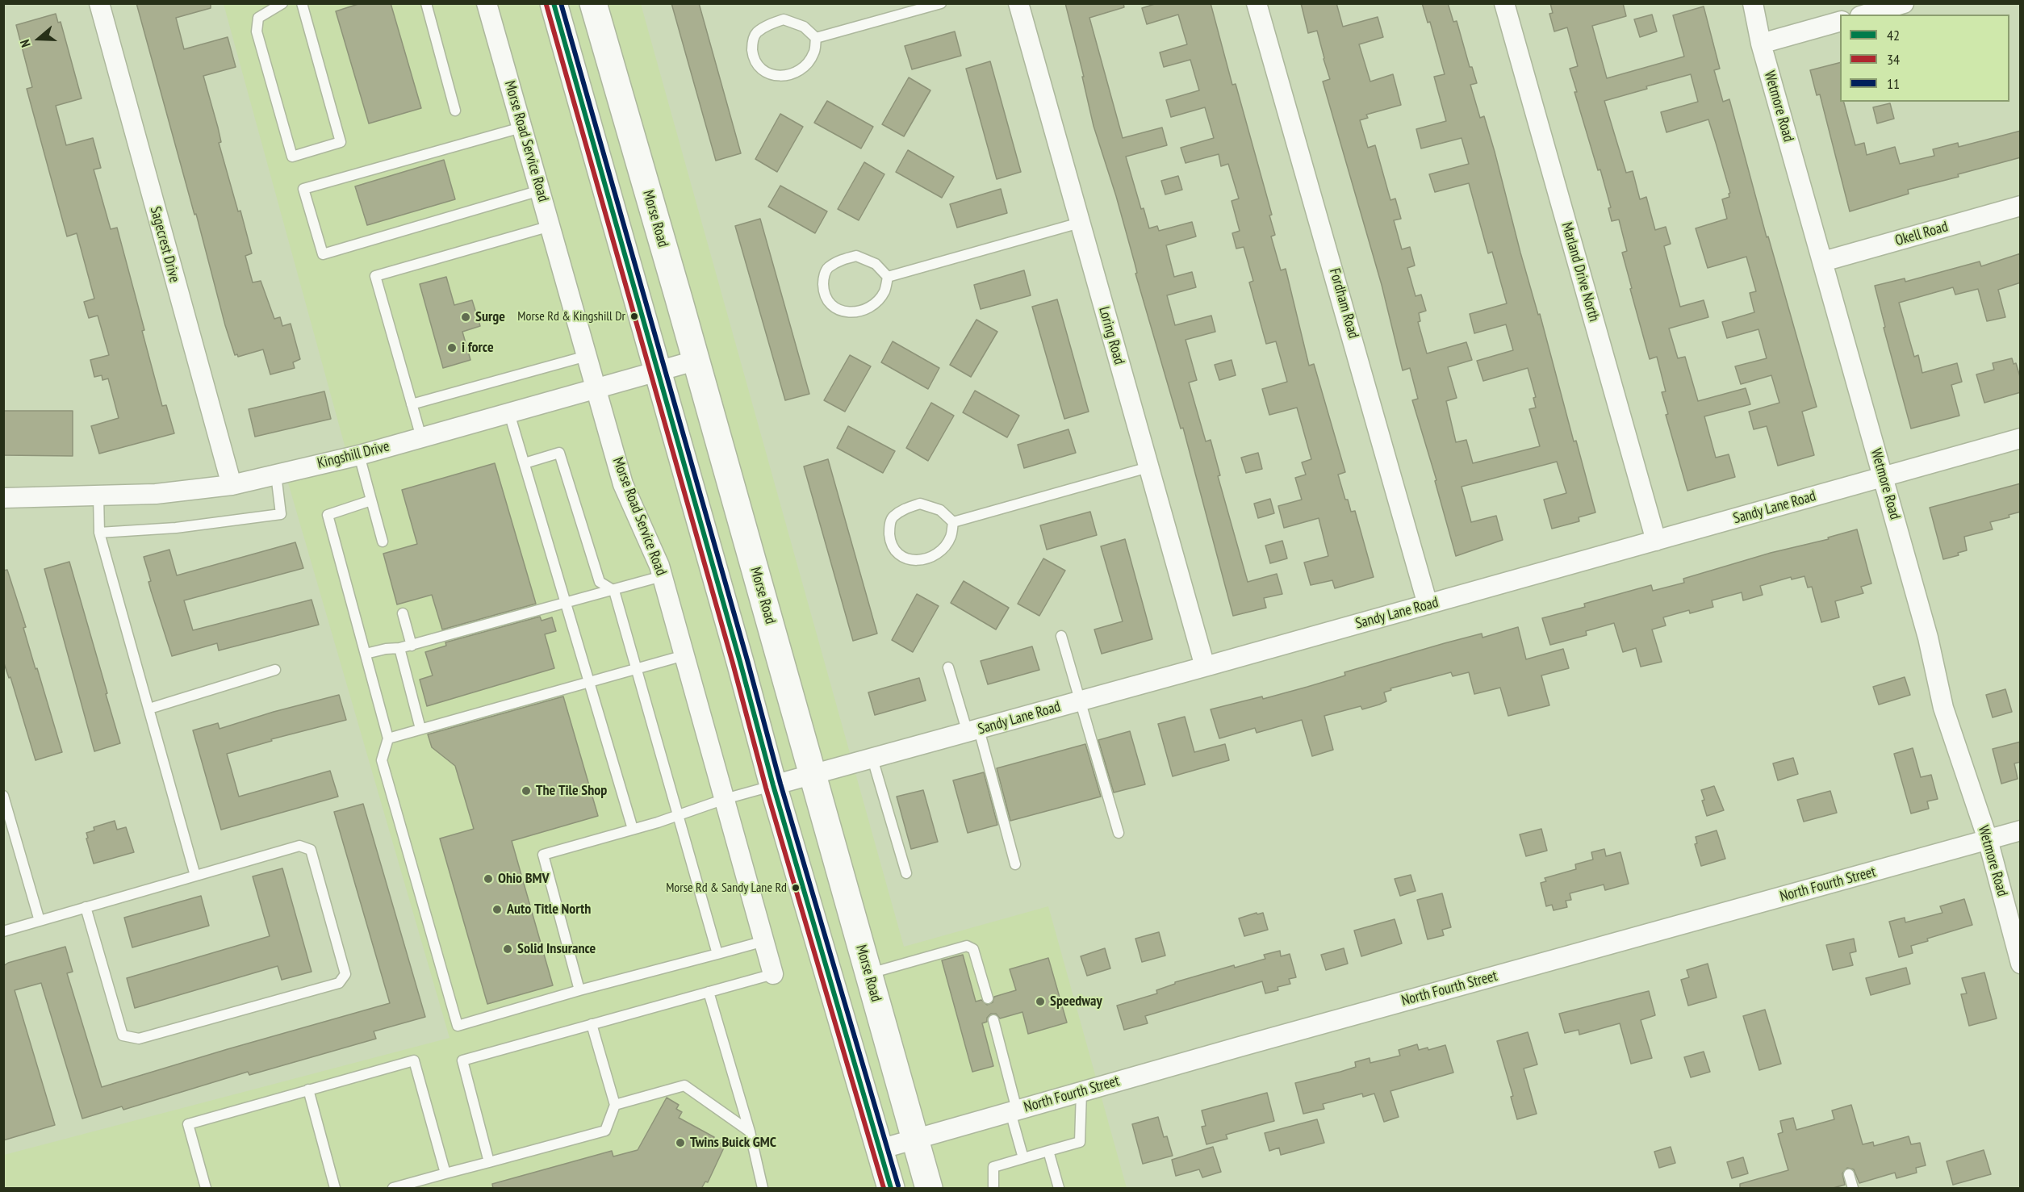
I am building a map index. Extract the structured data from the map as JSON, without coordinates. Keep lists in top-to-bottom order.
{
  "streets": {
    "main road": ["Morse Road"],
    "street": [
      "Wetmore Road",
      "Morse Road Service Road",
      "Okell Road",
      "Sagecrest Drive",
      "Marland Drive North",
      "Fordham Road",
      "Loring Road",
      "Kingshill Drive",
      "Sandy Lane Road",
      "North Fourth Street"
    ]
  },
  "crossings": [
    ["Wetmore Road", "Okell Road"],
    ["Wetmore Road", "Sandy Lane Road"],
    ["Wetmore Road", "North Fourth Street"],
    ["Morse Road Service Road", "Kingshill Drive"],
    ["Morse Road", "Kingshill Drive"],
    ["Morse Road", "Sandy Lane Road"],
    ["Morse Road", "North Fourth Street"],
    ["Sagecrest Drive", "Kingshill Drive"],
    ["Marland Drive North", "Sandy Lane Road"],
    ["Fordham Road", "Sandy Lane Road"],
    ["Loring Road", "Sandy Lane Road"]
  ],
  "places": [
    "Morse Rd & Kingshill Dr",
    "Surge",
    "i force",
    "The Tile Shop",
    "Ohio BMV",
    "Morse Rd & Sandy Lane Rd",
    "Auto Title North",
    "Solid Insurance",
    "Speedway",
    "Twins Buick GMC"
  ],
  "lines": ["transit line 42", "transit line 11", "transit line 34"],
  "legend": ["42", "34", "11"],
  "north": "left"
}
